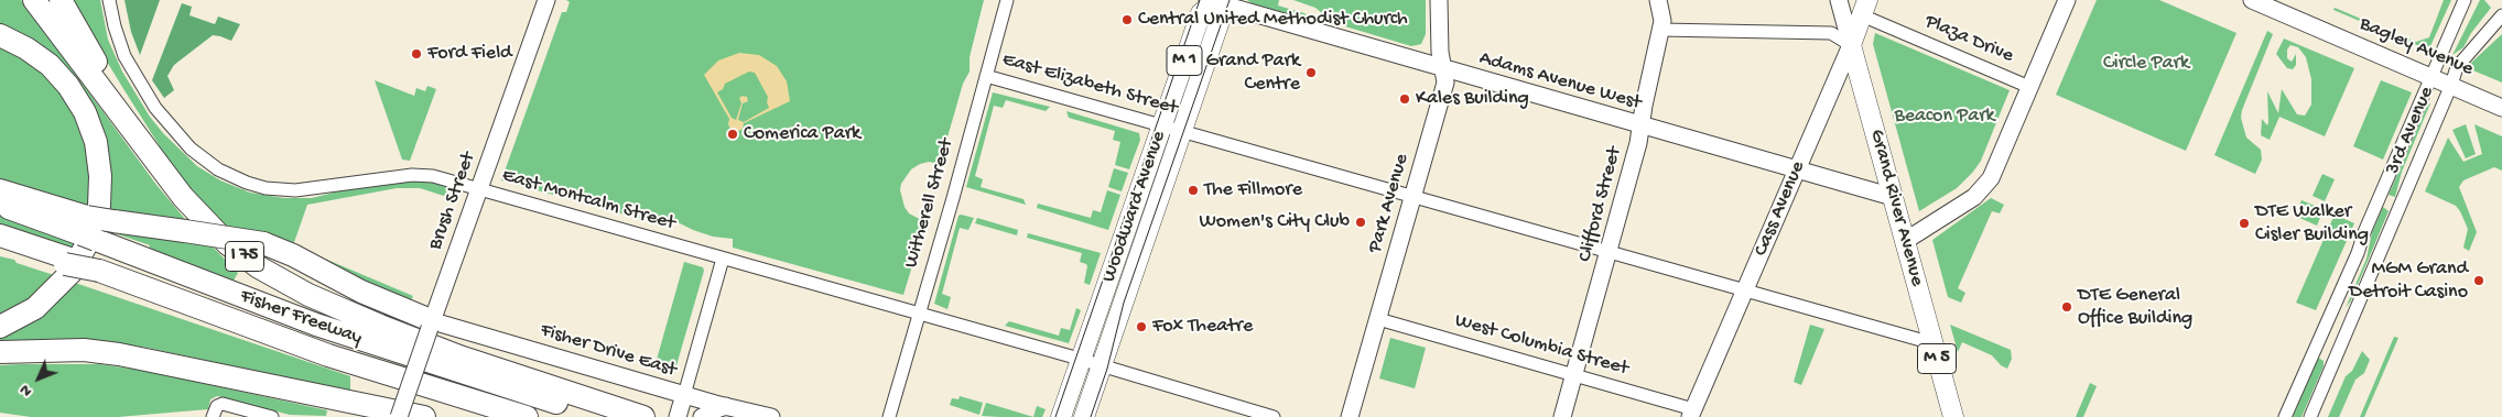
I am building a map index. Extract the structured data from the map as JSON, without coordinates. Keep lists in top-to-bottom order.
{
  "streets": {
    "highway": ["I 75", "Fisher Freeway"],
    "main road": [
      "M 1",
      "Woodward Avenue",
      "Grand River Avenue",
      "Cass Avenue",
      "M 5"
    ],
    "street": [
      "Plaza Drive",
      "Bagley Avenue",
      "Adams Avenue West",
      "East Elizabeth Street",
      "3rd Avenue",
      "East Montcalm Street",
      "Brush Street",
      "Witherell Street",
      "Park Avenue",
      "Clifford Street",
      "West Columbia Street",
      "Fisher Drive East"
    ]
  },
  "crossings": [
    ["Plaza Drive", "Cass Avenue"],
    ["Bagley Avenue", "3rd Avenue"],
    ["Adams Avenue West", "Park Avenue"],
    ["Adams Avenue West", "Clifford Street"],
    ["Adams Avenue West", "Woodward Avenue"],
    ["Adams Avenue West", "Grand River Avenue"],
    ["Adams Avenue West", "Cass Avenue"],
    ["East Elizabeth Street", "Witherell Street"],
    ["East Elizabeth Street", "Park Avenue"],
    ["East Elizabeth Street", "Clifford Street"],
    ["East Elizabeth Street", "Woodward Avenue"],
    ["East Elizabeth Street", "Grand River Avenue"],
    ["East Elizabeth Street", "Cass Avenue"],
    ["East Montcalm Street", "Brush Street"],
    ["East Montcalm Street", "Witherell Street"],
    ["East Montcalm Street", "Woodward Avenue"],
    ["Brush Street", "Fisher Drive East"],
    ["Park Avenue", "West Columbia Street"],
    ["Clifford Street", "West Columbia Street"],
    ["Grand River Avenue", "Cass Avenue"],
    ["Cass Avenue", "West Columbia Street"]
  ],
  "parks": ["Circle Park", "Beacon Park"],
  "places": [
    "Central United Methodist Church",
    "Ford Field",
    "Grand Park Centre",
    "Kales Building",
    "Comerica Park",
    "The Fillmore",
    "Women's City Club",
    "DTE Walker Cisler Building",
    "MGM Grand Detroit Casino",
    "DTE General Office Building",
    "Fox Theatre"
  ],
  "north": "bottom left"
}
